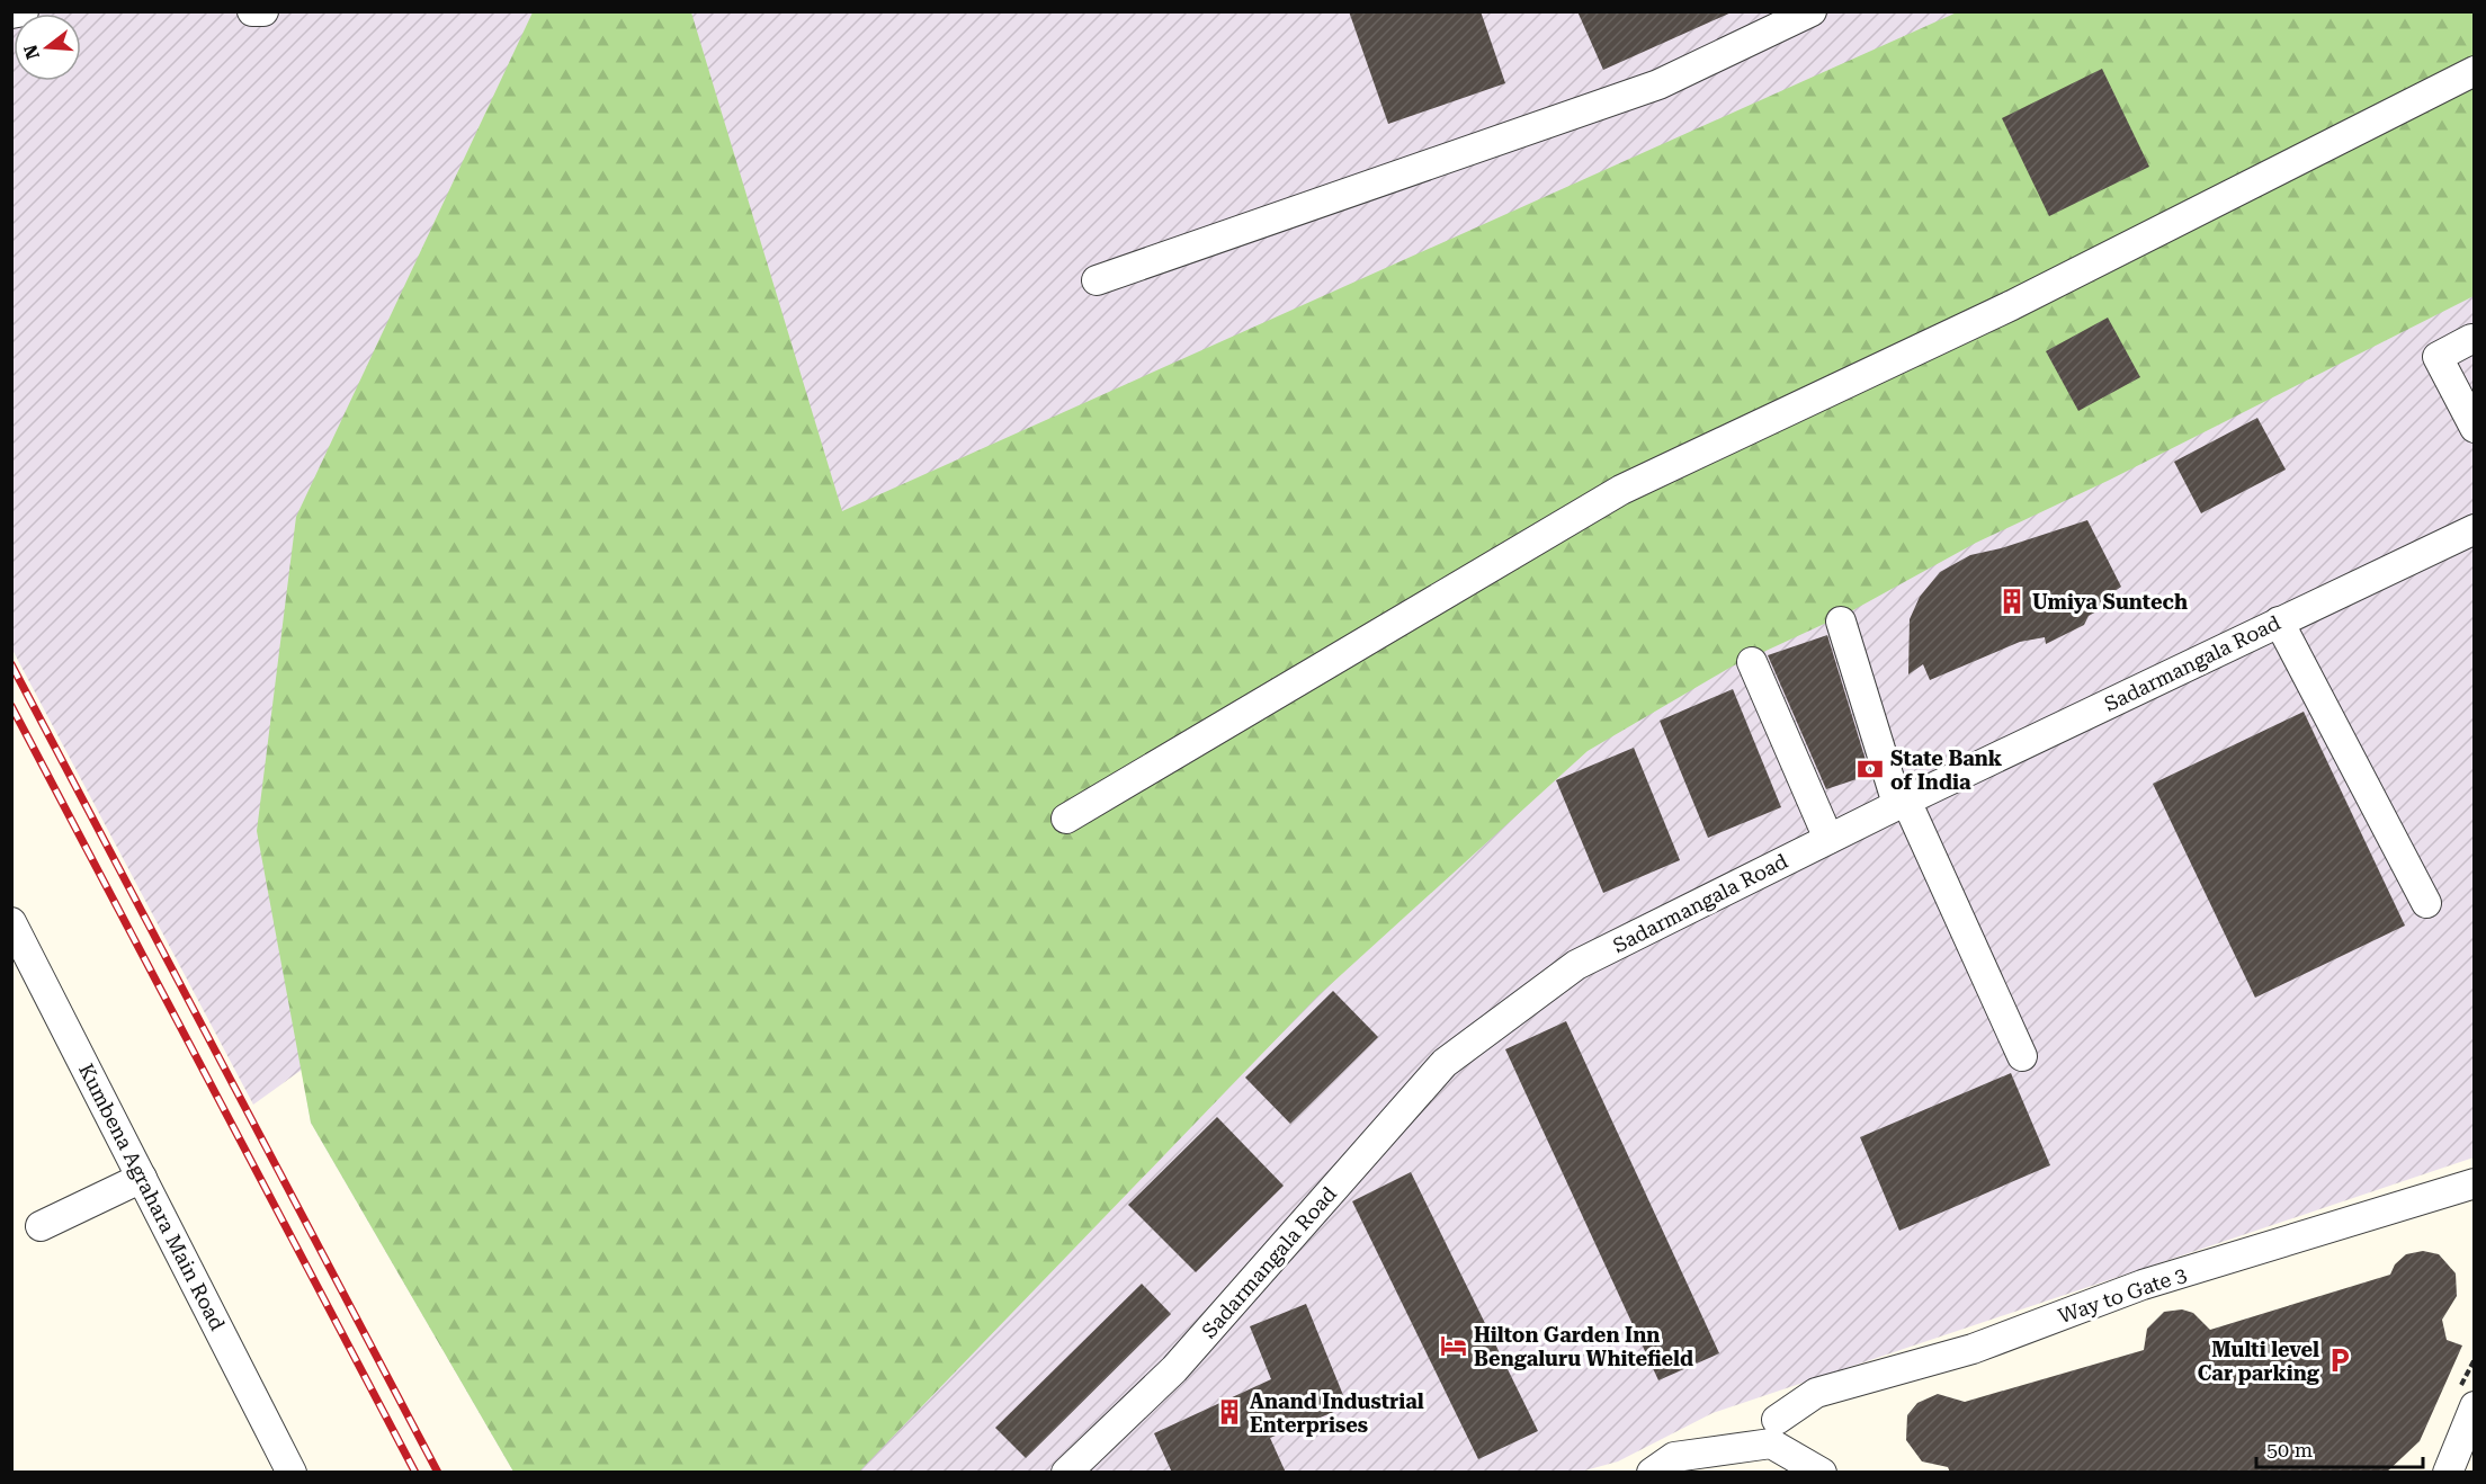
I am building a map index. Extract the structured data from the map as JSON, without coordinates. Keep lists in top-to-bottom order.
{
  "streets": {
    "street": ["Sadarmangala Road", "Kumbena Agrahara Main Road", "Way to Gate 3"]
  },
  "places": {
    "building": ["Umiya Suntech", "Anand Industrial Enterprises"],
    "bank": ["State Bank of India"],
    "hotel": ["Hilton Garden Inn Bengaluru Whitefield"],
    "parking": ["Multi level Car parking"]
  },
  "scale_bar": "50 m",
  "north": "left"
}
